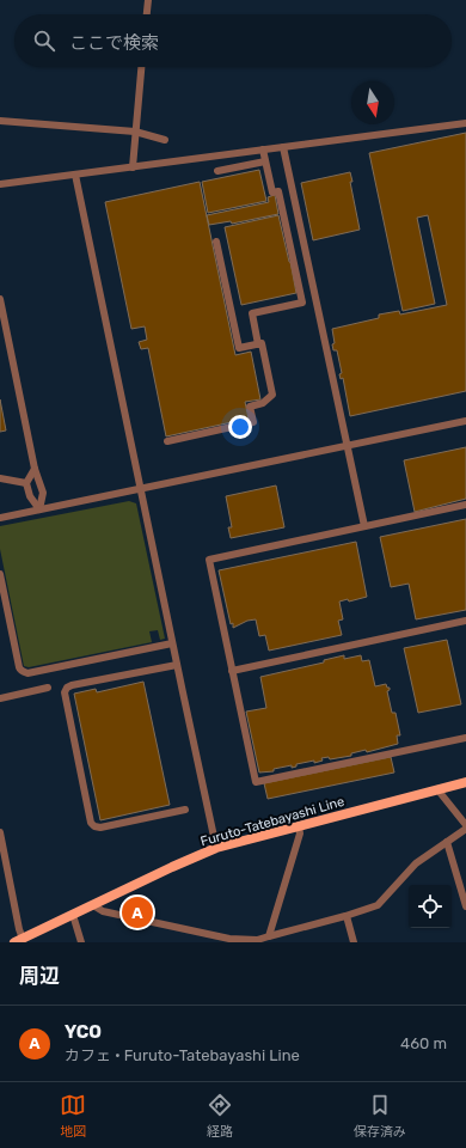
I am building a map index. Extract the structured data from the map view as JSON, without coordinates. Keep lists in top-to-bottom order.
{
  "streets": {
    "main road": ["Furuto-Tatebayashi Line"]
  },
  "north": "bottom",
  "page": {
    "search": "ここで検索",
    "pins": "A",
    "heading": "周辺",
    "list": [
      {
        "mark": "A",
        "name": "YCO",
        "note": "カフェ · Furuto-Tatebayashi Line",
        "value": "460 m"
      }
    ],
    "nav": ["地図", "経路", "保存済み"]
  }
}
